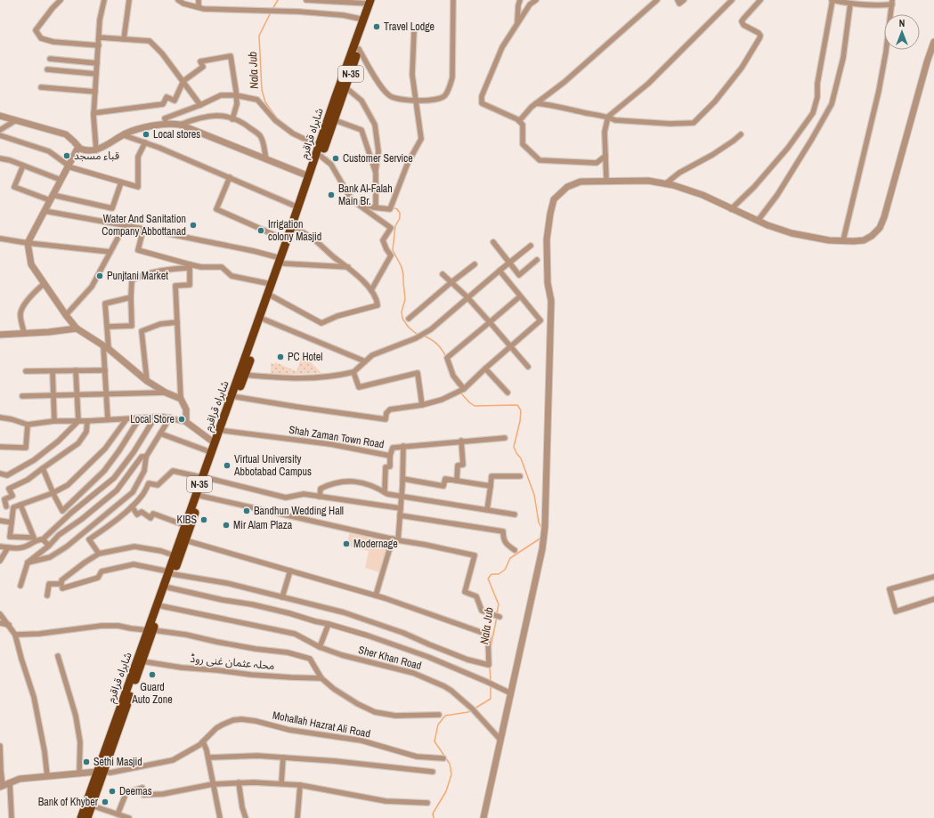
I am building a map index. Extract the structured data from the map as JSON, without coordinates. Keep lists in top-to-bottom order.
{
  "streets": {
    "highway": ["N-35", "شاہراہ قراقرم"],
    "street": [
      "Shah Zaman Town Road",
      "Sher Khan Road",
      "محلہ عثمان غنی روڈ",
      "Mohallah Hazrat Ali Road"
    ]
  },
  "crossings": [
    ["شاہراہ قراقرم", "Shah Zaman Town Road"],
    ["شاہراہ قراقرم", "Sher Khan Road"],
    ["شاہراہ قراقرم", "محلہ عثمان غنی روڈ"],
    ["شاہراہ قراقرم", "Mohallah Hazrat Ali Road"]
  ],
  "water": ["Nala Jub"],
  "places": [
    "Travel Lodge",
    "Local stores",
    "قباء مسجد",
    "Customer Service",
    "Bank Al-Falah Main Br.",
    "Water And Sanitation Company Abbottanad",
    "Irrigation colony Masjid",
    "Punjtani Market",
    "PC Hotel",
    "Local Store",
    "Virtual University Abbotabad Campus",
    "Bandhun Wedding Hall",
    "KIBS",
    "Mir Alam Plaza",
    "Modernage",
    "Guard Auto Zone",
    "Sethi Masjid",
    "Deemas",
    "Bank of Khyber"
  ],
  "north": "top"
}
